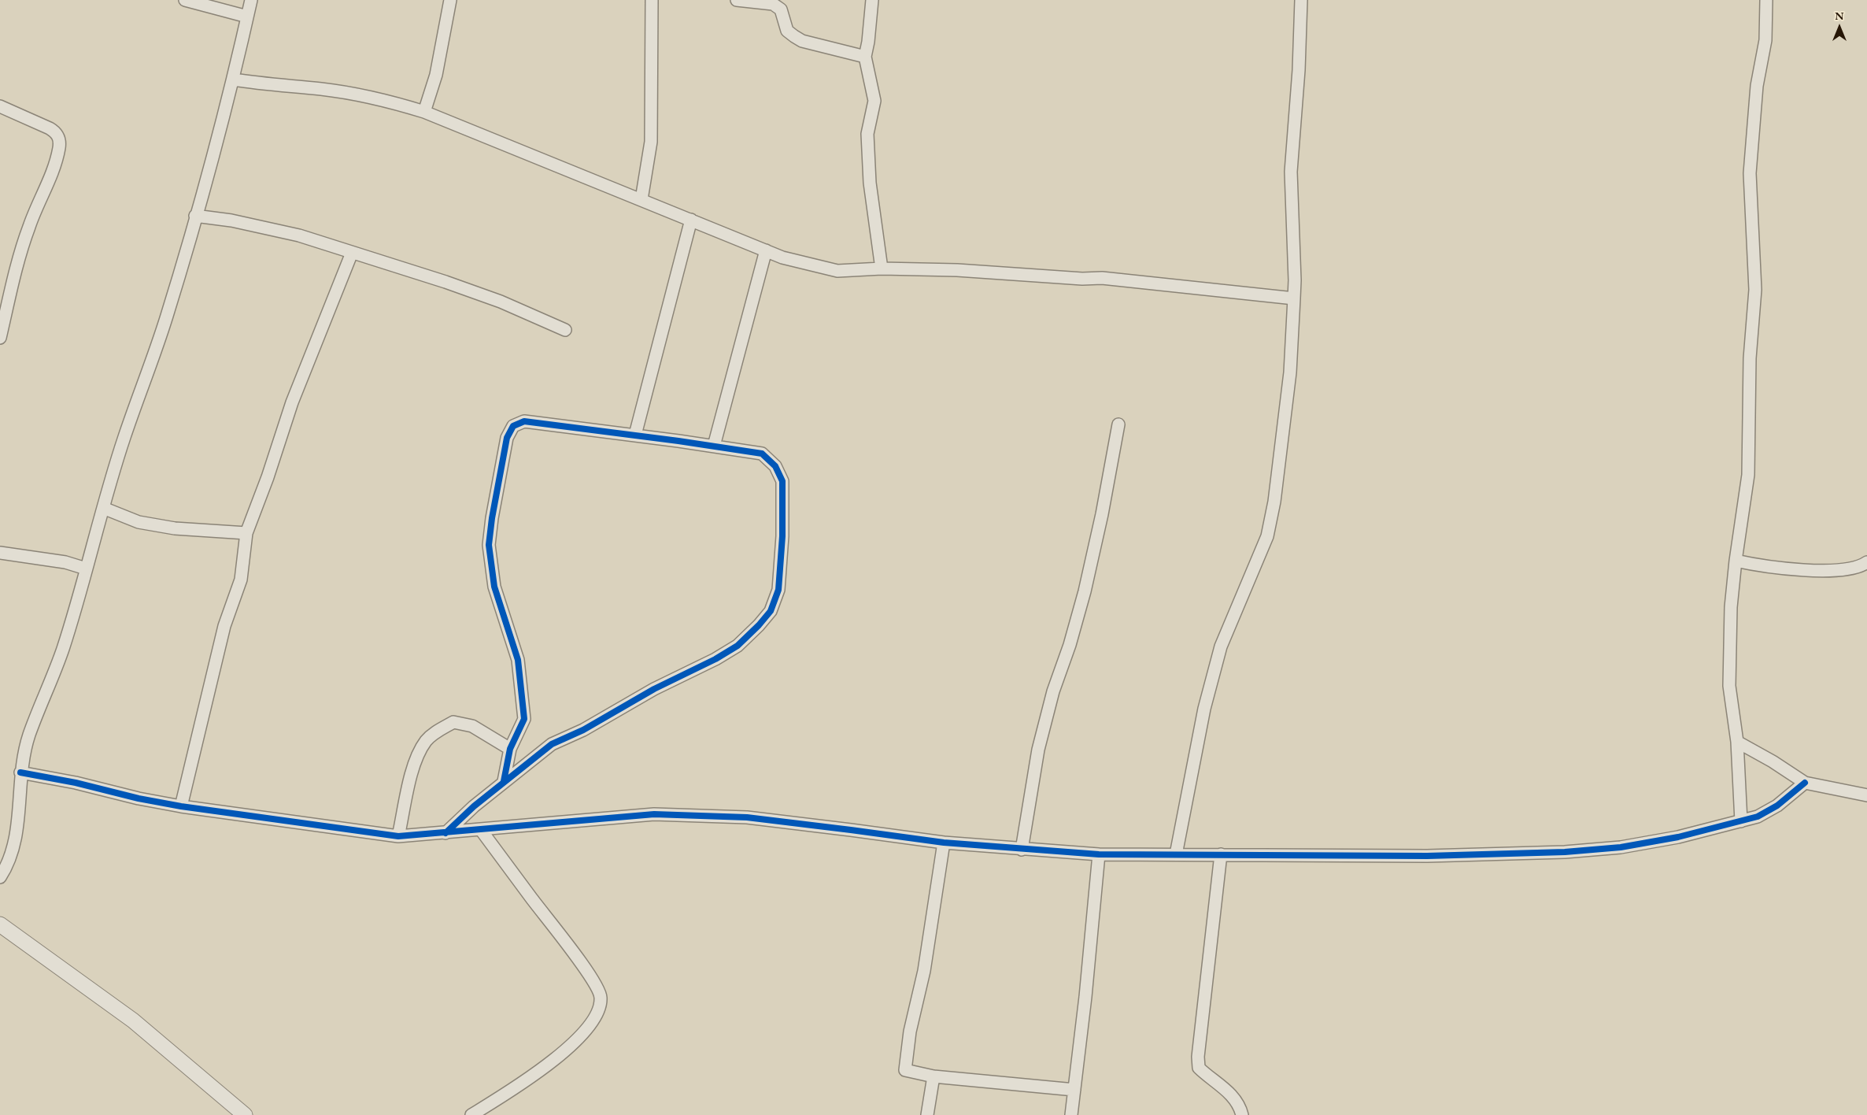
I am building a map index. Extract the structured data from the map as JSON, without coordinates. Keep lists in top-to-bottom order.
{
  "north": "top"
}
